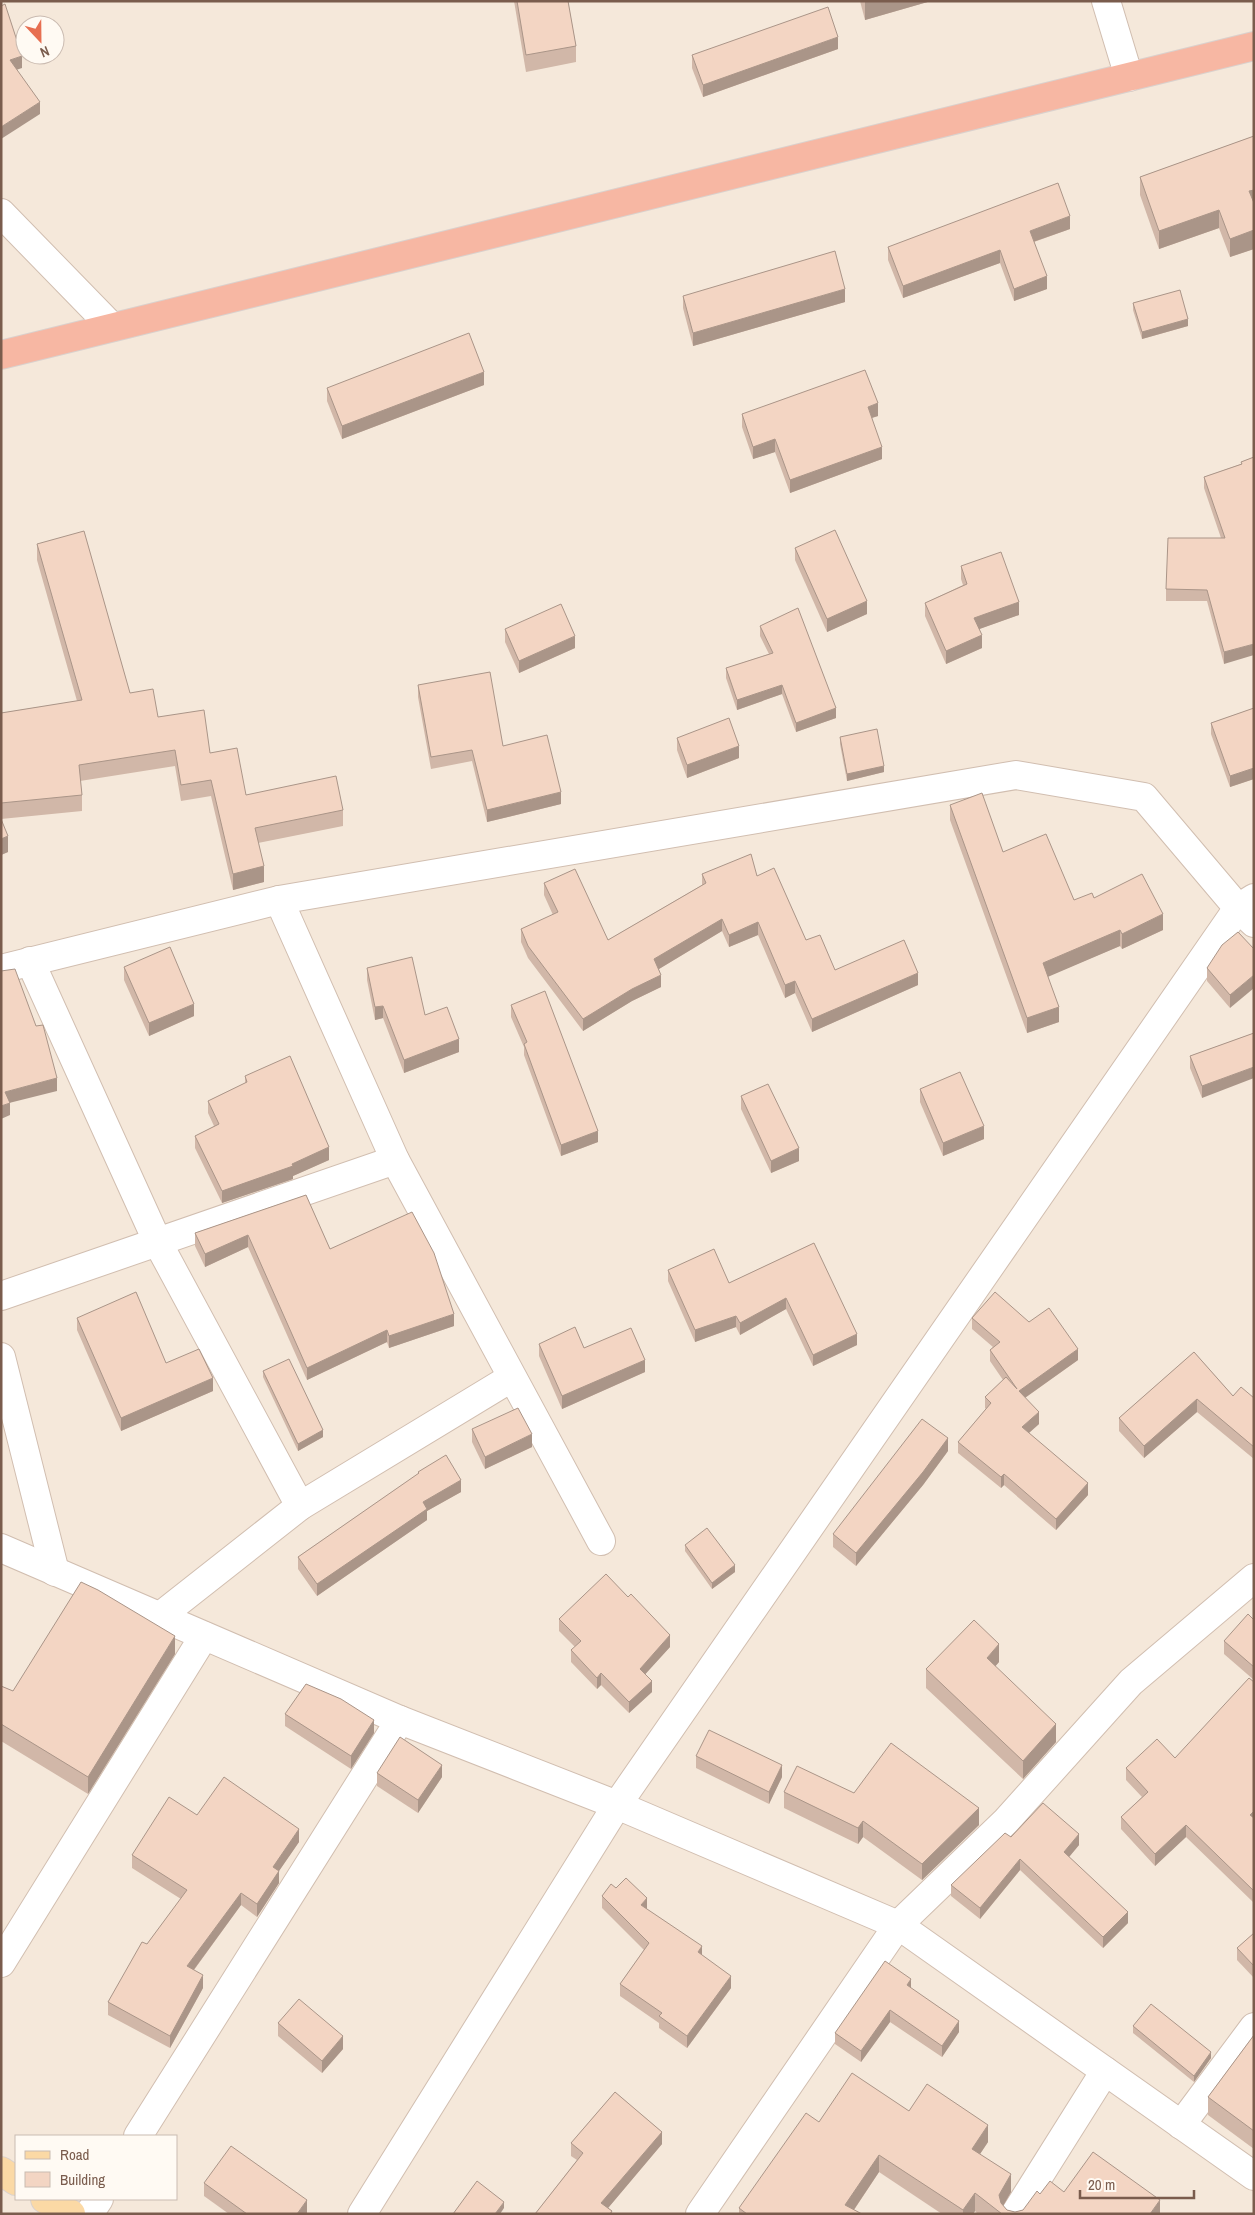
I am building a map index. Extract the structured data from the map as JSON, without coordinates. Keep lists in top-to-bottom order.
{
  "legend": ["Road", "Building"],
  "scale_bar": "20 m",
  "north": "bottom"
}
